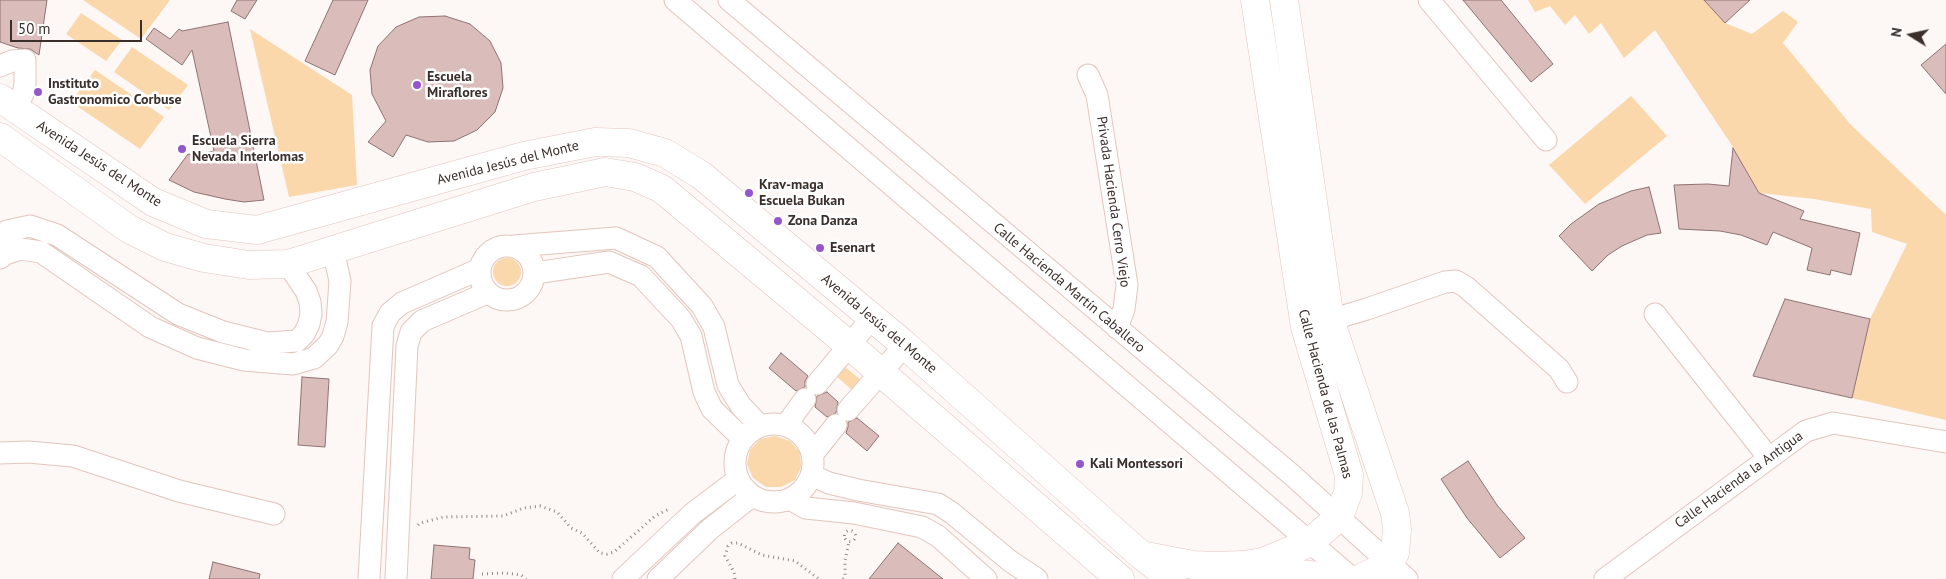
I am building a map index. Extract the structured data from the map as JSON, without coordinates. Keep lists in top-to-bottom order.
{
  "streets": {
    "main road": ["Avenida Jesús del Monte", "Calle Hacienda de las Palmas"],
    "street": ["Privada Hacienda Cerro Viejo", "Calle Hacienda Martín Caballero", "Calle Hacienda la Antigua"]
  },
  "crossings": [
    ["Avenida Jesús del Monte", "Calle Hacienda de las Palmas"],
    ["Privada Hacienda Cerro Viejo", "Calle Hacienda Martín Caballero"],
    ["Calle Hacienda Martín Caballero", "Calle Hacienda de las Palmas"]
  ],
  "places": [
    "Escuela Miraflores",
    "Instituto Gastronomico Corbuse",
    "Escuela Sierra Nevada Interlomas",
    "Krav-maga Escuela Bukan",
    "Zona Danza",
    "Esenart",
    "Kali Montessori"
  ],
  "scale_bar": "50 m",
  "north": "left"
}
